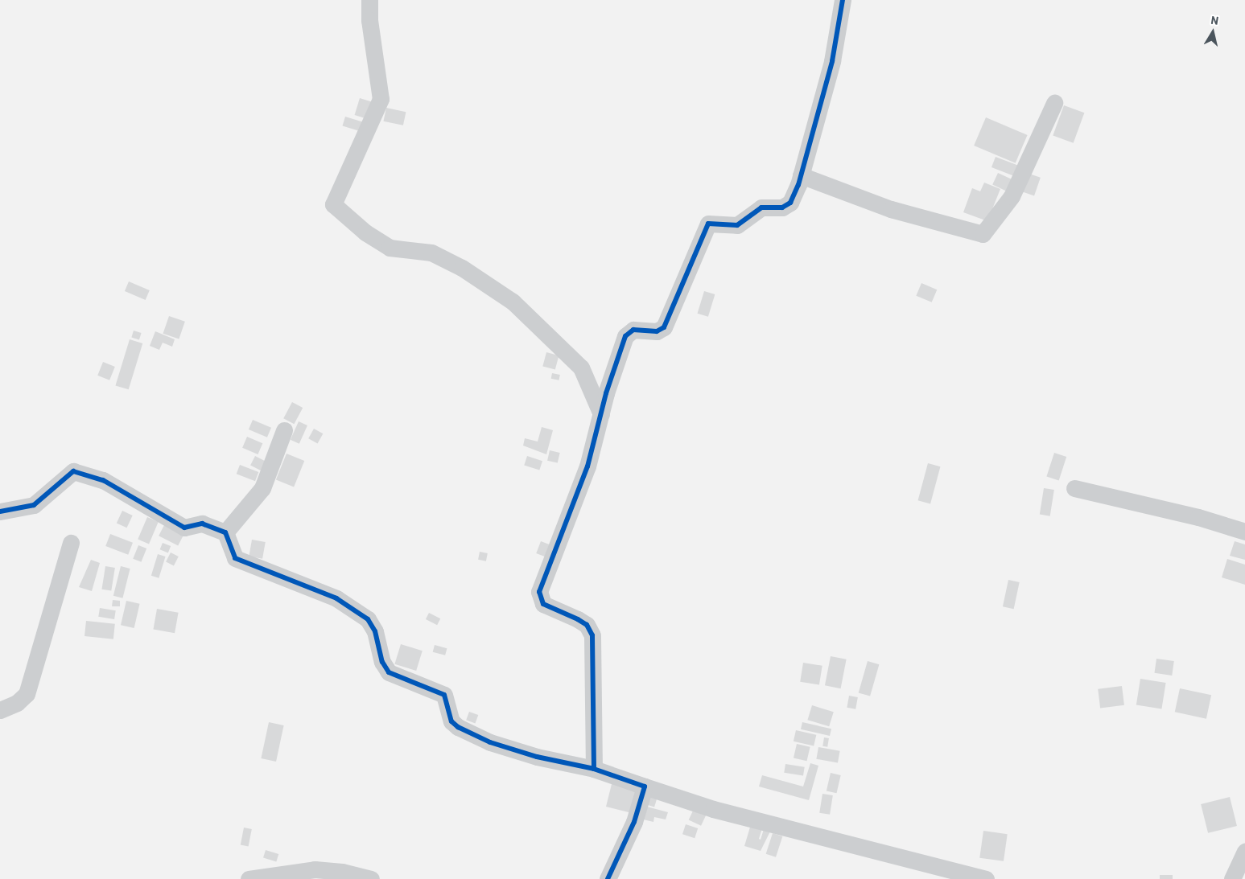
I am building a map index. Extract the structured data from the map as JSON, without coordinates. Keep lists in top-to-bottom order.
{
  "north": "top"
}
